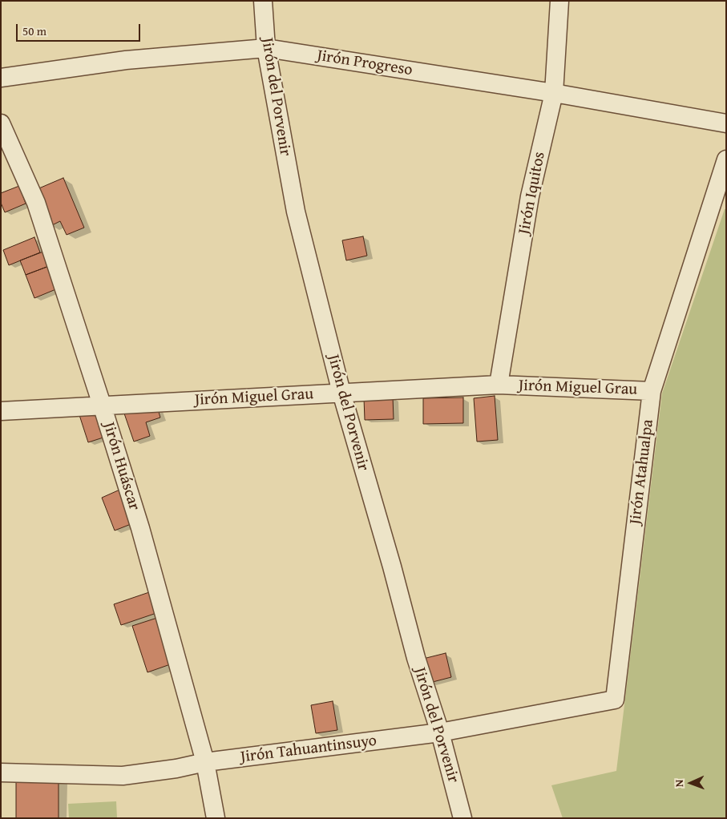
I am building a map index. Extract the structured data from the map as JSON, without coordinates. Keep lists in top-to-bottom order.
{
  "streets": {
    "street": [
      "Jirón Progreso",
      "Jirón del Porvenir",
      "Jirón Iquitos",
      "Jirón Miguel Grau",
      "Jirón Huáscar",
      "Jirón Atahualpa",
      "Jirón Tahuantinsuyo"
    ]
  },
  "crossings": [
    ["Jirón Progreso", "Jirón del Porvenir"],
    ["Jirón Progreso", "Jirón Iquitos"],
    ["Jirón del Porvenir", "Jirón Miguel Grau"],
    ["Jirón del Porvenir", "Jirón Tahuantinsuyo"],
    ["Jirón Iquitos", "Jirón Miguel Grau"],
    ["Jirón Miguel Grau", "Jirón Huáscar"],
    ["Jirón Miguel Grau", "Jirón Atahualpa"],
    ["Jirón Huáscar", "Jirón Tahuantinsuyo"],
    ["Jirón Atahualpa", "Jirón Tahuantinsuyo"]
  ],
  "scale_bar": "50 m",
  "north": "left"
}
